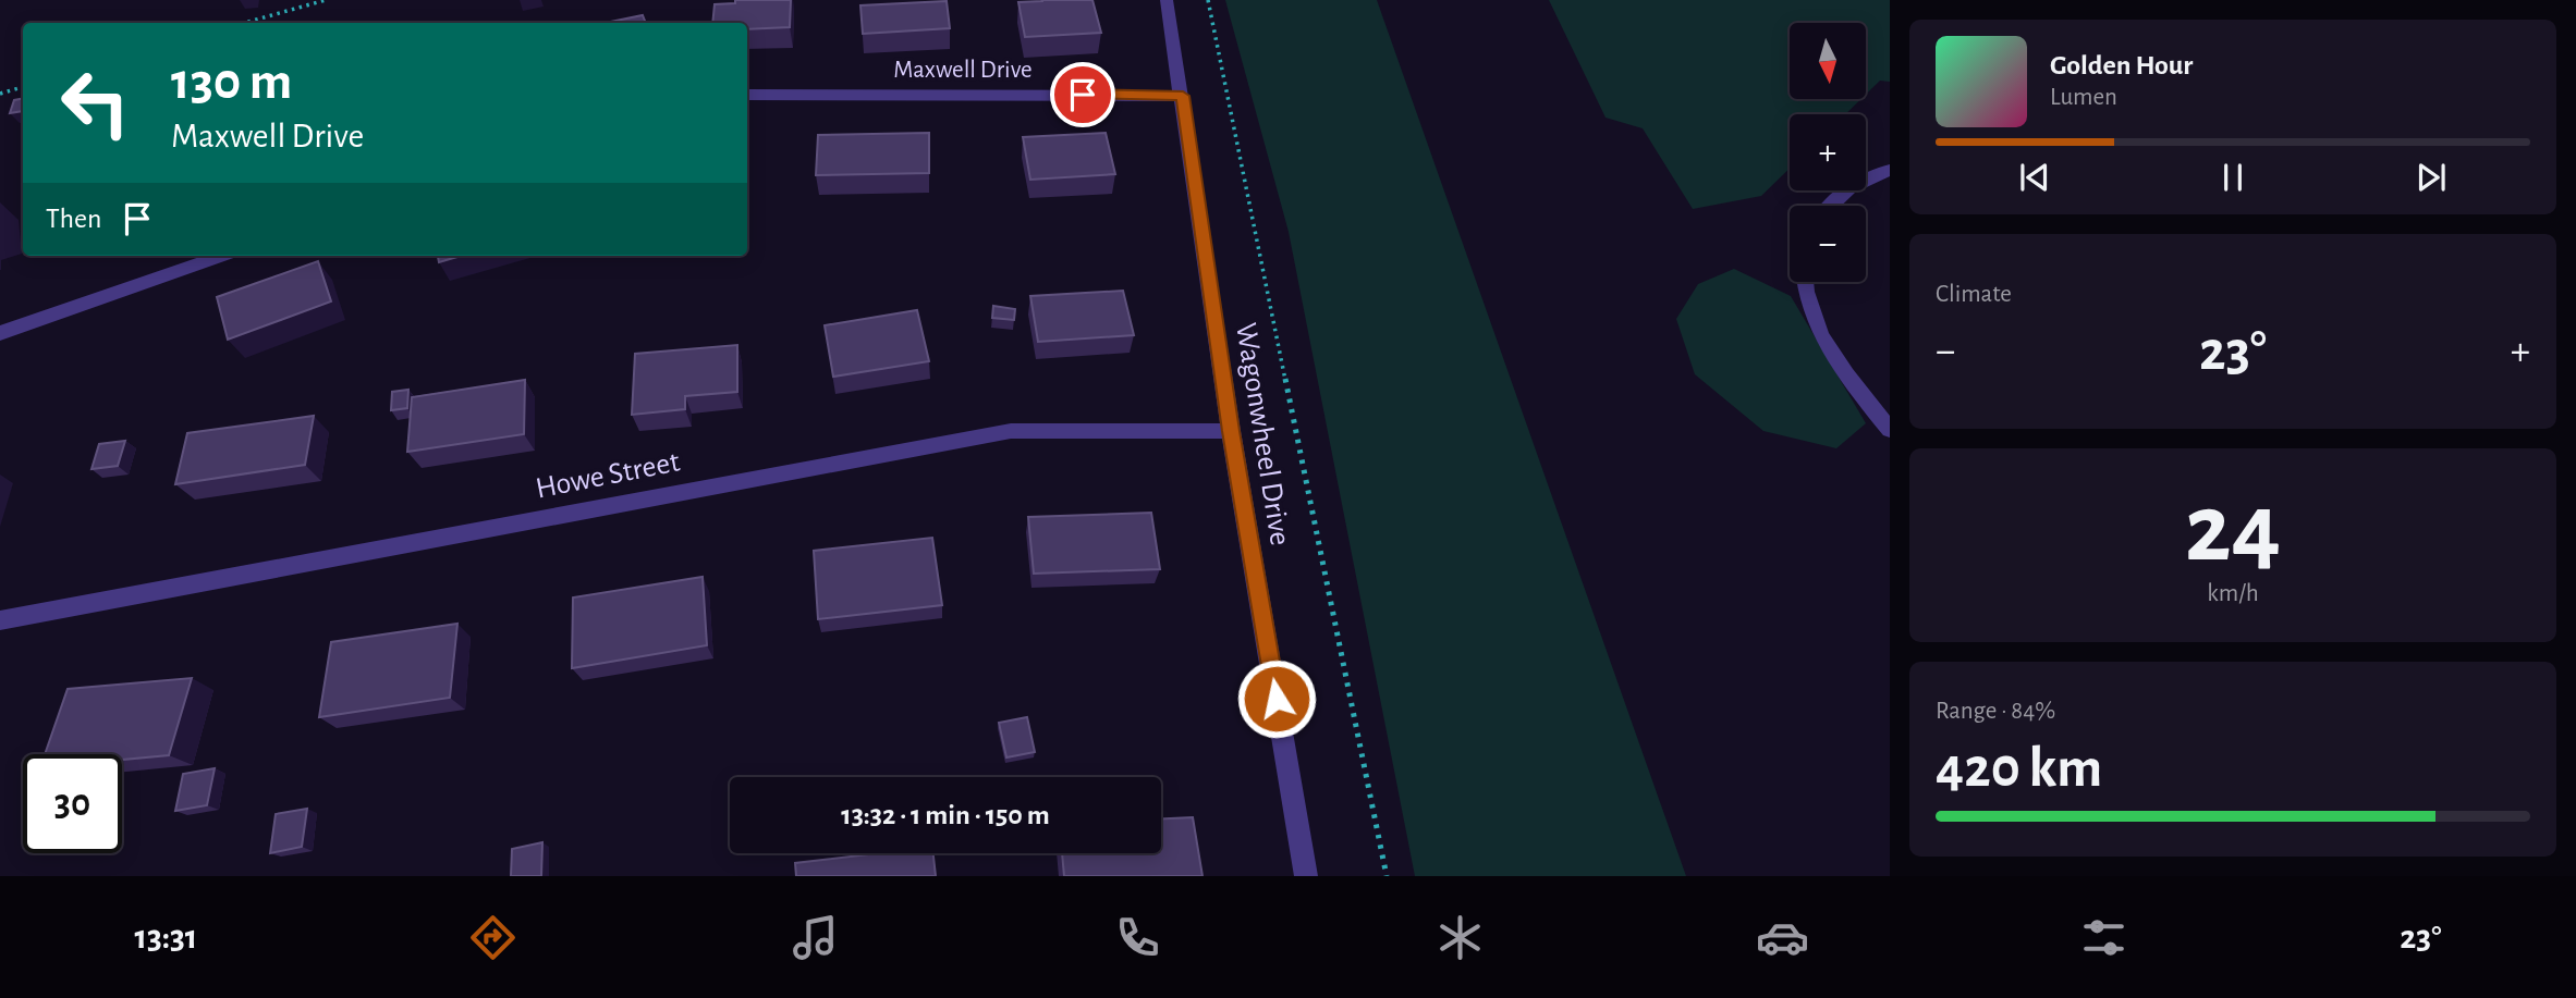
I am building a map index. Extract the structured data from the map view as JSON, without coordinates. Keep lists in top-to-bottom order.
{
  "streets": {
    "street": ["Maxwell Drive", "Wagonwheel Drive", "Howe Street"]
  },
  "crossings": [
    ["Maxwell Drive", "Wagonwheel Drive"],
    ["Wagonwheel Drive", "Howe Street"]
  ],
  "north": "bottom",
  "page": {
    "map_buttons": ["+", "−"],
    "turn": ["130 m", "Maxwell Drive"],
    "song": ["Golden Hour", "Lumen"],
    "then": "Then",
    "tile": [
      "Climate",
      ["24", "km/h"],
      ["Range · 84%", "420 km"]
    ],
    "heat": ["−", "23°", "+"],
    "limit": "30",
    "trip": "13:32 · 1 min · 150 m",
    "tabs": ["13:31", "23°"]
  }
}
